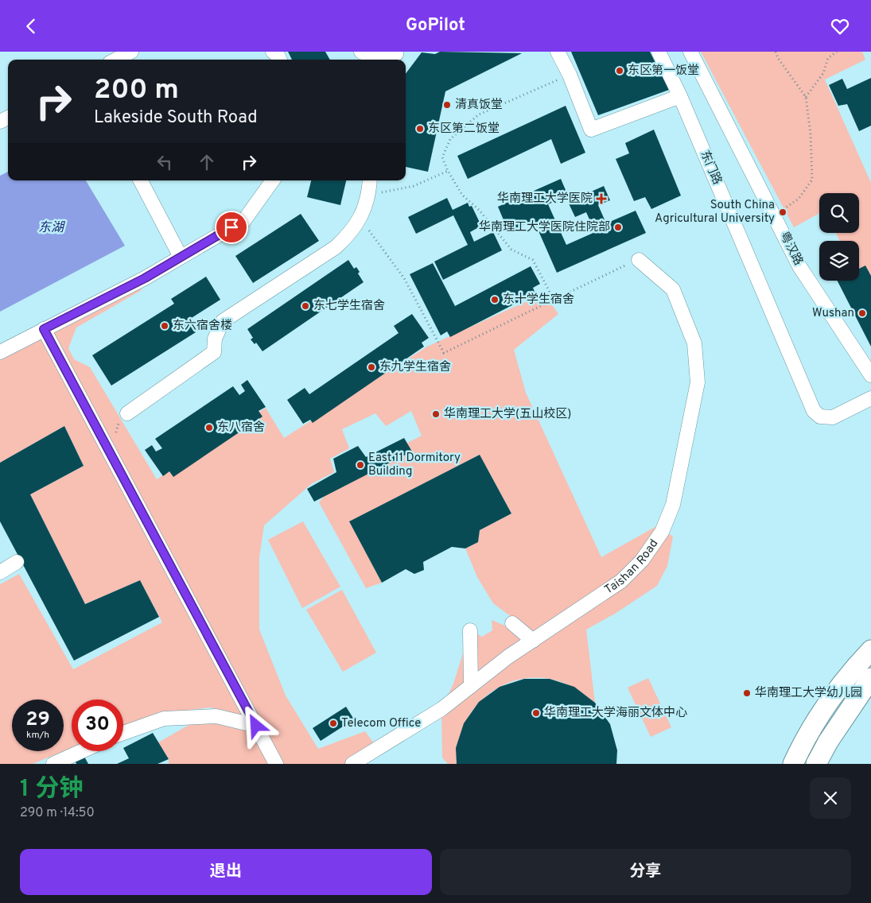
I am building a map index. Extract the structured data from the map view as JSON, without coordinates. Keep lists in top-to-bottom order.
{
  "streets": {
    "street": ["东门路", "粤汉路", "Taishan Road"]
  },
  "water": ["东湖"],
  "places": {
    "other": [
      "东区第一饭堂",
      "清真饭堂",
      "东区第二饭堂",
      "South China Agricultural University",
      "华南理工大学医院住院部",
      "东十学生宿舍",
      "东七学生宿舍",
      "Wushan",
      "东六宿舍楼",
      "东九学生宿舍",
      "华南理工大学(五山校区)",
      "东八宿舍",
      "East 11 Dormitory Building",
      "华南理工大学幼儿园",
      "华南理工大学海丽文体中心",
      "Telecom Office"
    ],
    "health": ["华南理工大学医院"]
  },
  "page": {
    "header": "GoPilot",
    "turn": ["200 m", "Lakeside South Road"],
    "speed": "29 km/h",
    "limit": "30",
    "heading": ["1 分钟", "290 m · 14:50"],
    "buttons": ["退出", "分享"]
  }
}
